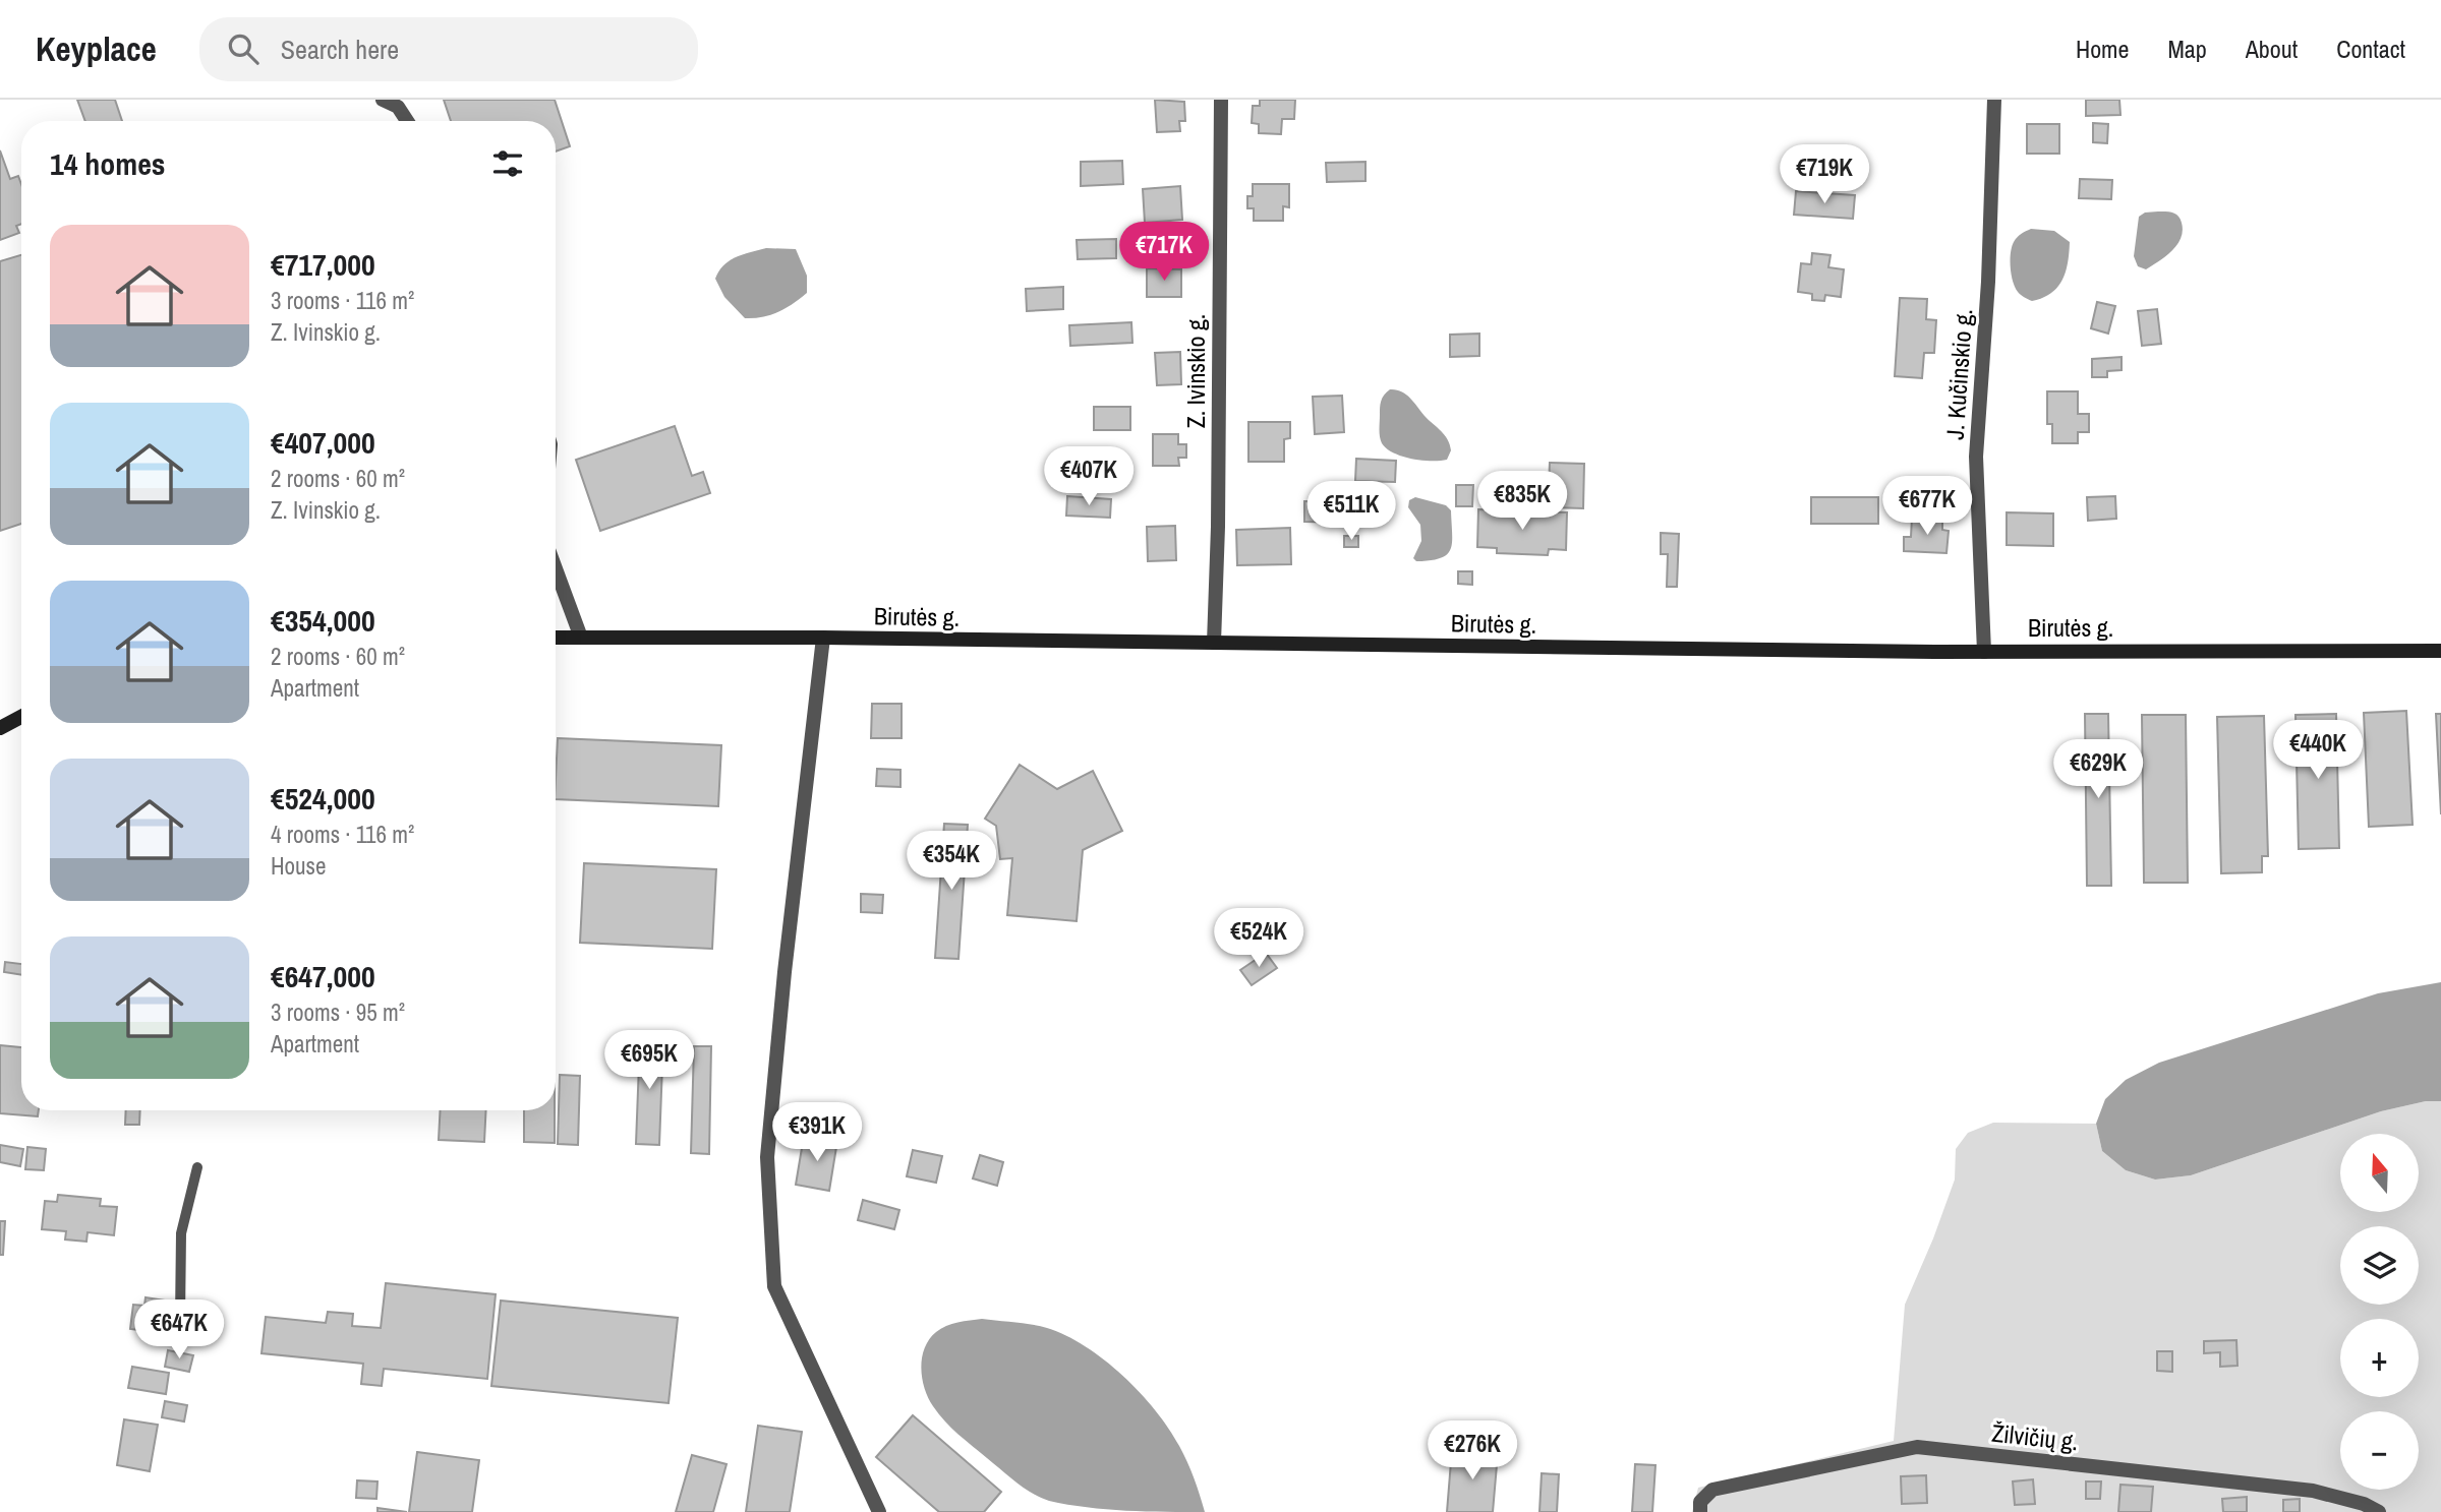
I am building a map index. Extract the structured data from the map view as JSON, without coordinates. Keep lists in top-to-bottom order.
{
  "streets": {
    "main road": ["Birutės g."],
    "street": ["Z. Ivinskio g.", "J. Kučinskio g.", "Žilvičių g."]
  },
  "crossings": [
    ["Z. Ivinskio g.", "Birutės g."],
    ["J. Kučinskio g.", "Birutės g."]
  ],
  "north": "top",
  "page": {
    "header": "Keyplace",
    "search": "Search here",
    "nav": [
      "Home",
      "Map",
      "About",
      "Contact"
    ],
    "heading": "14 homes",
    "price": [
      "€719K",
      "€717K",
      "€407K",
      "€835K",
      "€677K",
      "€511K",
      "€440K",
      "€629K",
      "€354K",
      "€524K",
      "€695K",
      "€391K",
      "€647K",
      "€276K"
    ],
    "list": [
      {
        "name": "€717,000",
        "note": "3 rooms · 116 m² · Z. Ivinskio g."
      },
      {
        "name": "€407,000",
        "note": "2 rooms · 60 m² · Z. Ivinskio g."
      },
      {
        "name": "€354,000",
        "note": "2 rooms · 60 m² · Apartment"
      },
      {
        "name": "€524,000",
        "note": "4 rooms · 116 m² · House"
      },
      {
        "name": "€647,000",
        "note": "3 rooms · 95 m² · Apartment"
      }
    ],
    "map_buttons": ["+", "−"]
  }
}
